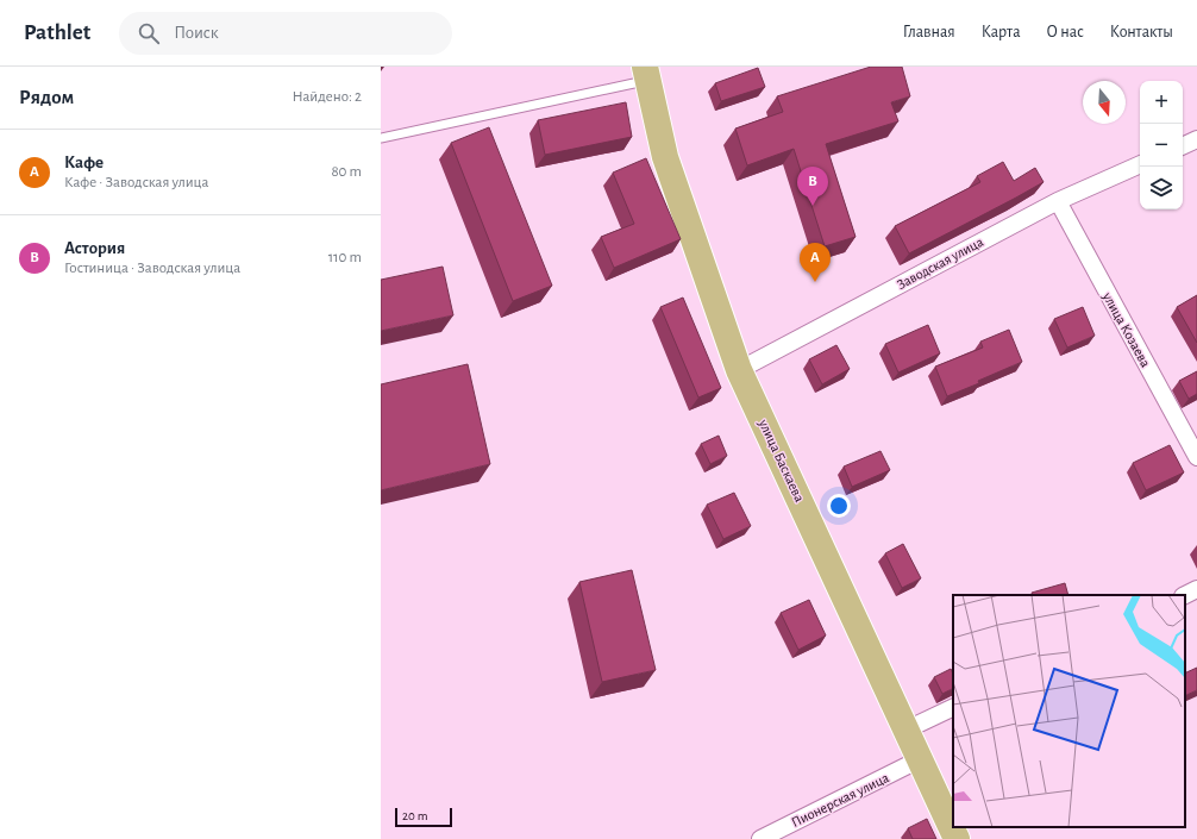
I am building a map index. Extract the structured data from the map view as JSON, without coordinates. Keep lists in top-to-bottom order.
{
  "streets": {
    "main road": ["улица Баскаева"],
    "street": ["Заводская улица", "улица Козаева", "Пионерская улица"]
  },
  "crossings": [
    ["Заводская улица", "улица Козаева"],
    ["Заводская улица", "улица Баскаева"],
    ["улица Баскаева", "Пионерская улица"]
  ],
  "scale_bar": "20 m",
  "north": "bottom",
  "page": {
    "header": "Pathlet",
    "search": "Поиск",
    "nav": [
      "Главная",
      "Карта",
      "О нас",
      "Контакты"
    ],
    "heading": ["Рядом", "Найдено: 2"],
    "map_buttons": ["+", "−"],
    "list": [
      {
        "mark": "A",
        "name": "Кафе",
        "note": "Кафе · Заводская улица",
        "value": "80 m"
      },
      {
        "mark": "B",
        "name": "Астория",
        "note": "Гостиница · Заводская улица",
        "value": "110 m"
      }
    ],
    "pins": ["B", "A"],
    "scale": "20 m"
  }
}
